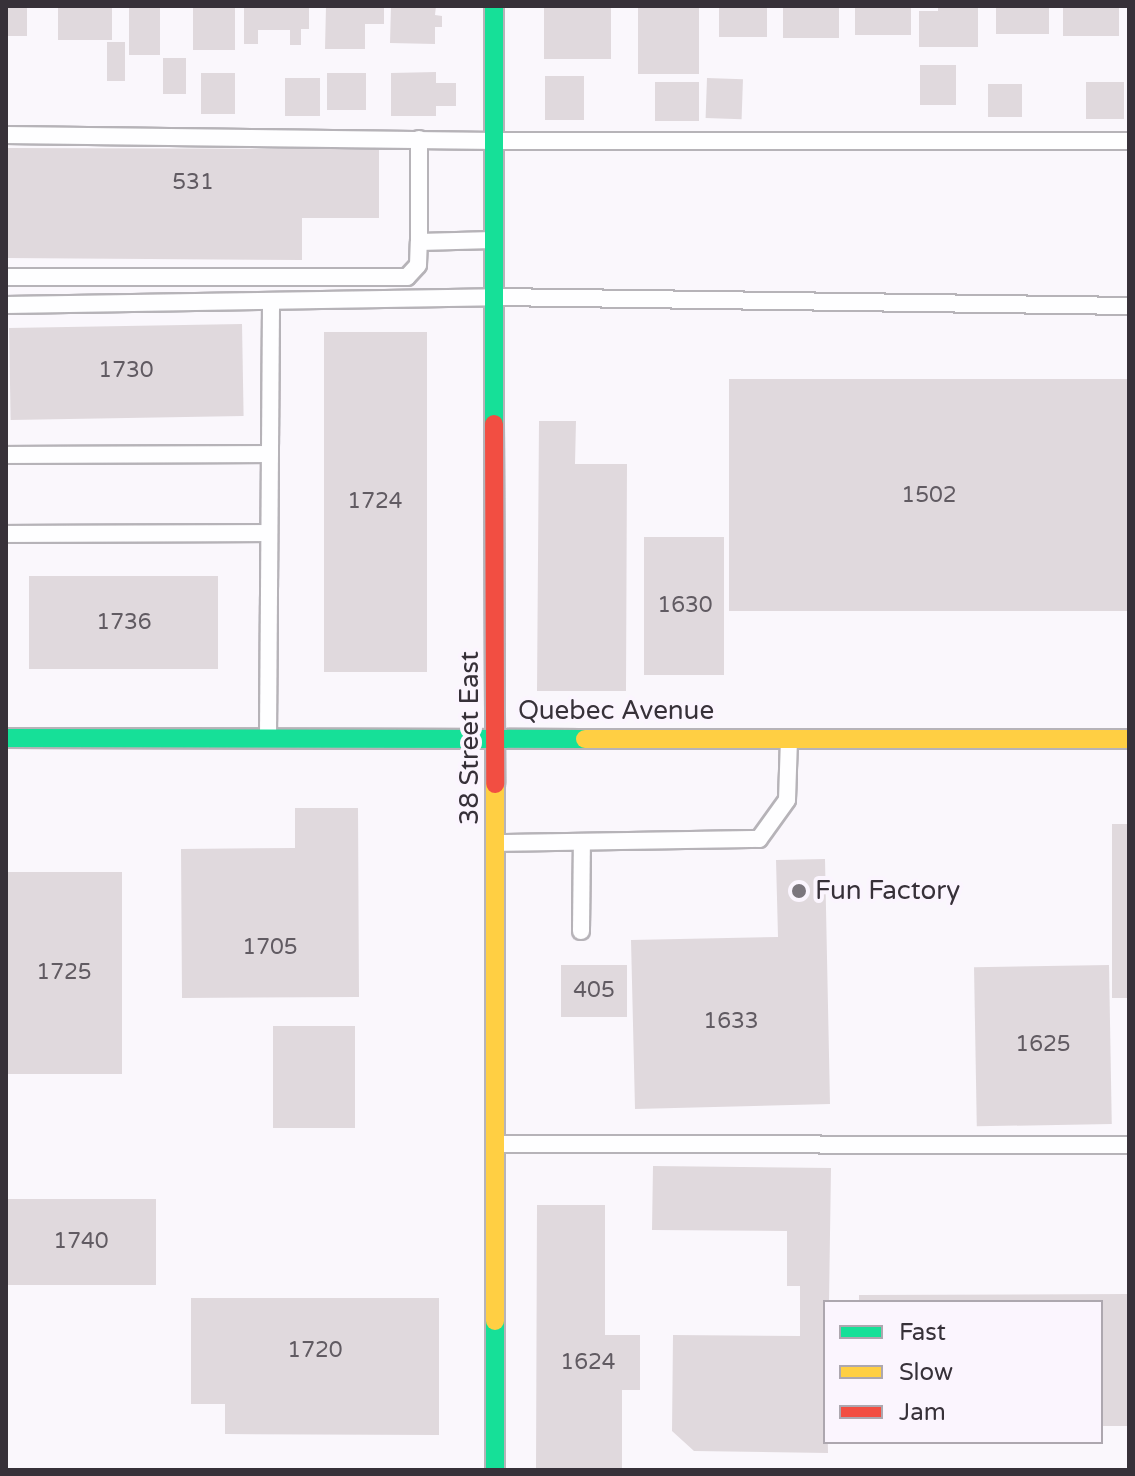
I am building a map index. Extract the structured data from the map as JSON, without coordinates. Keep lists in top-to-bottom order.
{
  "streets": {
    "street": ["Quebec Avenue", "38 Street East"]
  },
  "crossings": [
    ["Quebec Avenue", "38 Street East"]
  ],
  "places": ["Fun Factory"],
  "house_numbers": [
    "531",
    "1730",
    "1502",
    "1724",
    "1630",
    "1736",
    "1705",
    "1725",
    "405",
    "1633",
    "1625",
    "1740",
    "1720",
    "1624"
  ],
  "legend": ["Fast", "Slow", "Jam"]
}
